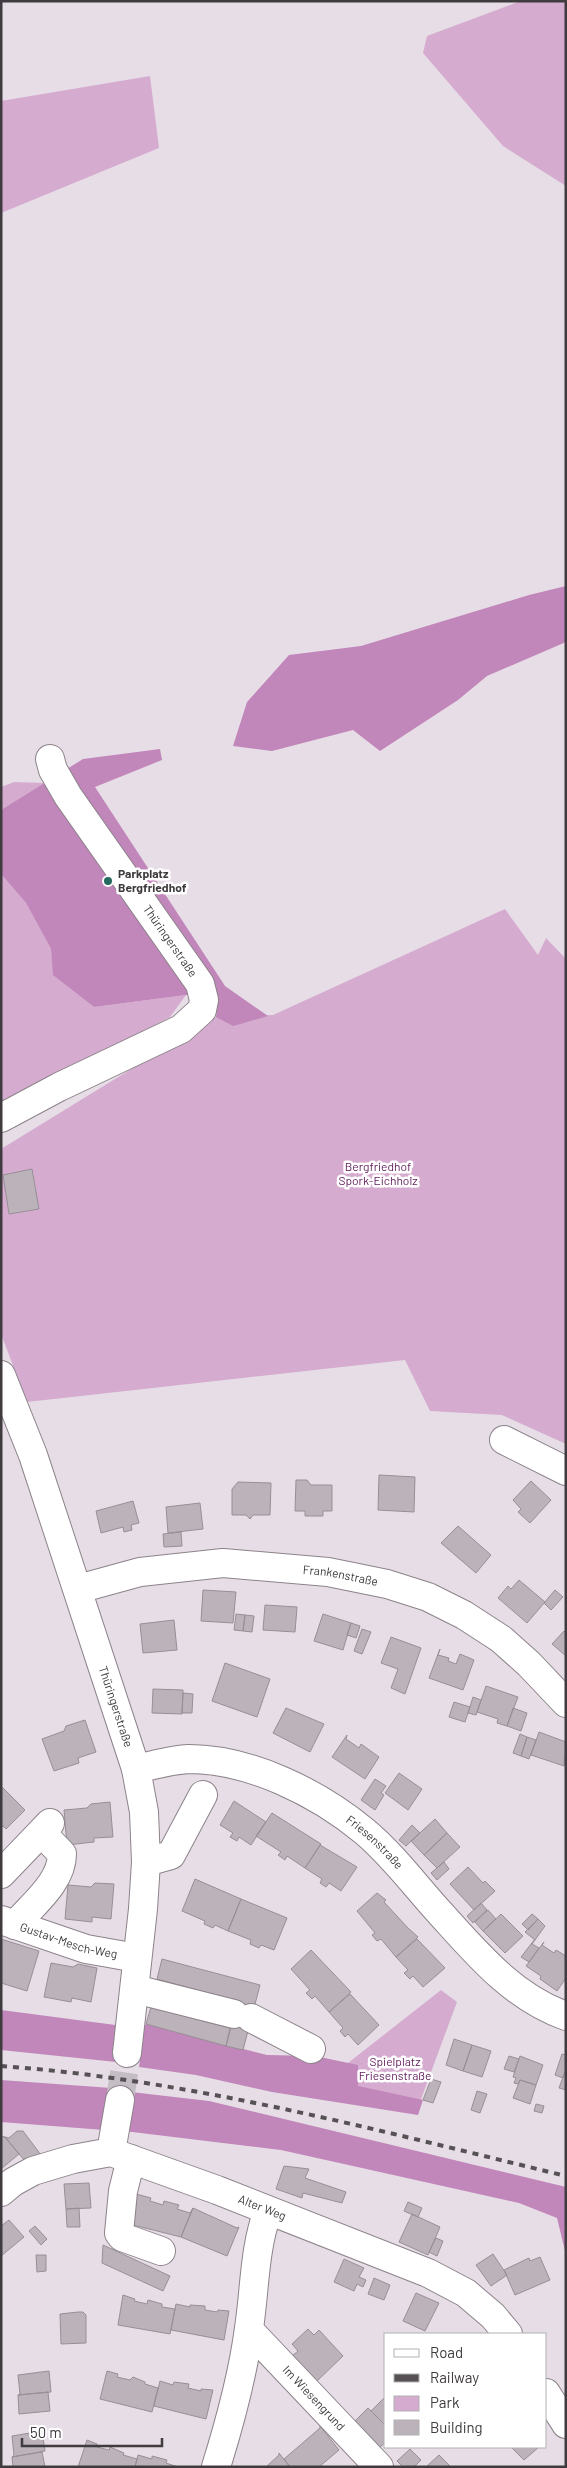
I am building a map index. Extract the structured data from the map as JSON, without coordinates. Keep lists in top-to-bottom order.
{
  "streets": {
    "street": [
      "Thüringerstraße",
      "Frankenstraße",
      "Friesenstraße",
      "Gustav-Mesch-Weg",
      "Alter Weg",
      "Im Wiesengrund"
    ]
  },
  "crossings": [
    ["Thüringerstraße", "Frankenstraße"],
    ["Thüringerstraße", "Friesenstraße"],
    ["Thüringerstraße", "Gustav-Mesch-Weg"]
  ],
  "parks": ["Bergfriedhof Spork-Eichholz", "Spielplatz Friesenstraße"],
  "places": ["Parkplatz Bergfriedhof"],
  "legend": [
    "Road",
    "Railway",
    "Park",
    "Building"
  ],
  "scale_bar": "50 m"
}
